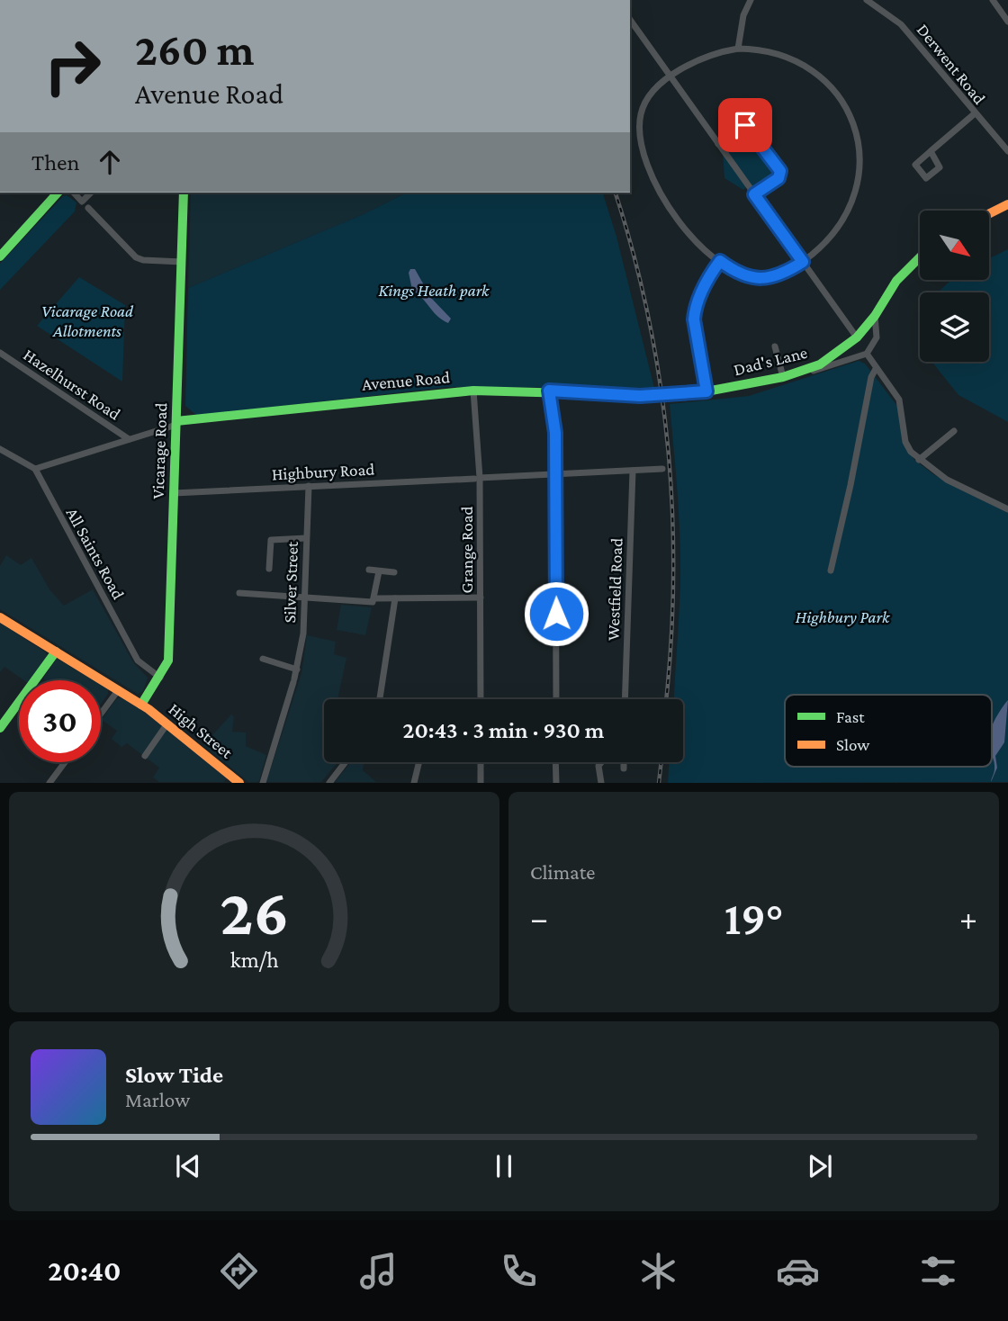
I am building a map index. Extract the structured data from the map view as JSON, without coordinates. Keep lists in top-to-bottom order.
{
  "streets": {
    "main road": [
      "Dad's Lane",
      "Avenue Road",
      "Vicarage Road",
      "High Street"
    ],
    "street": [
      "Derwent Road",
      "Hazelhurst Road",
      "Highbury Road",
      "Grange Road",
      "All Saints Road",
      "Silver Street",
      "Westfield Road"
    ]
  },
  "crossings": [
    ["Dad's Lane", "Avenue Road"],
    ["Avenue Road", "Vicarage Road"],
    ["Avenue Road", "Grange Road"],
    ["Vicarage Road", "Highbury Road"],
    ["Vicarage Road", "All Saints Road"],
    ["Vicarage Road", "High Street"],
    ["Highbury Road", "Grange Road"],
    ["Highbury Road", "Silver Street"],
    ["Highbury Road", "Westfield Road"]
  ],
  "parks": ["Kings Heath park", "Vicarage Road Allotments", "Highbury Park"],
  "legend": ["Fast", "Slow"],
  "north": "bottom right",
  "page": {
    "turn": ["260 m", "Avenue Road"],
    "then": "Then",
    "limit": "30",
    "trip": "20:43 · 3 min · 930 m",
    "tile": "Climate",
    "heat": ["−", "19°", "+"],
    "song": ["Slow Tide", "Marlow"],
    "tabs": "20:40",
    "gauge": ["26", "km/h"]
  }
}
